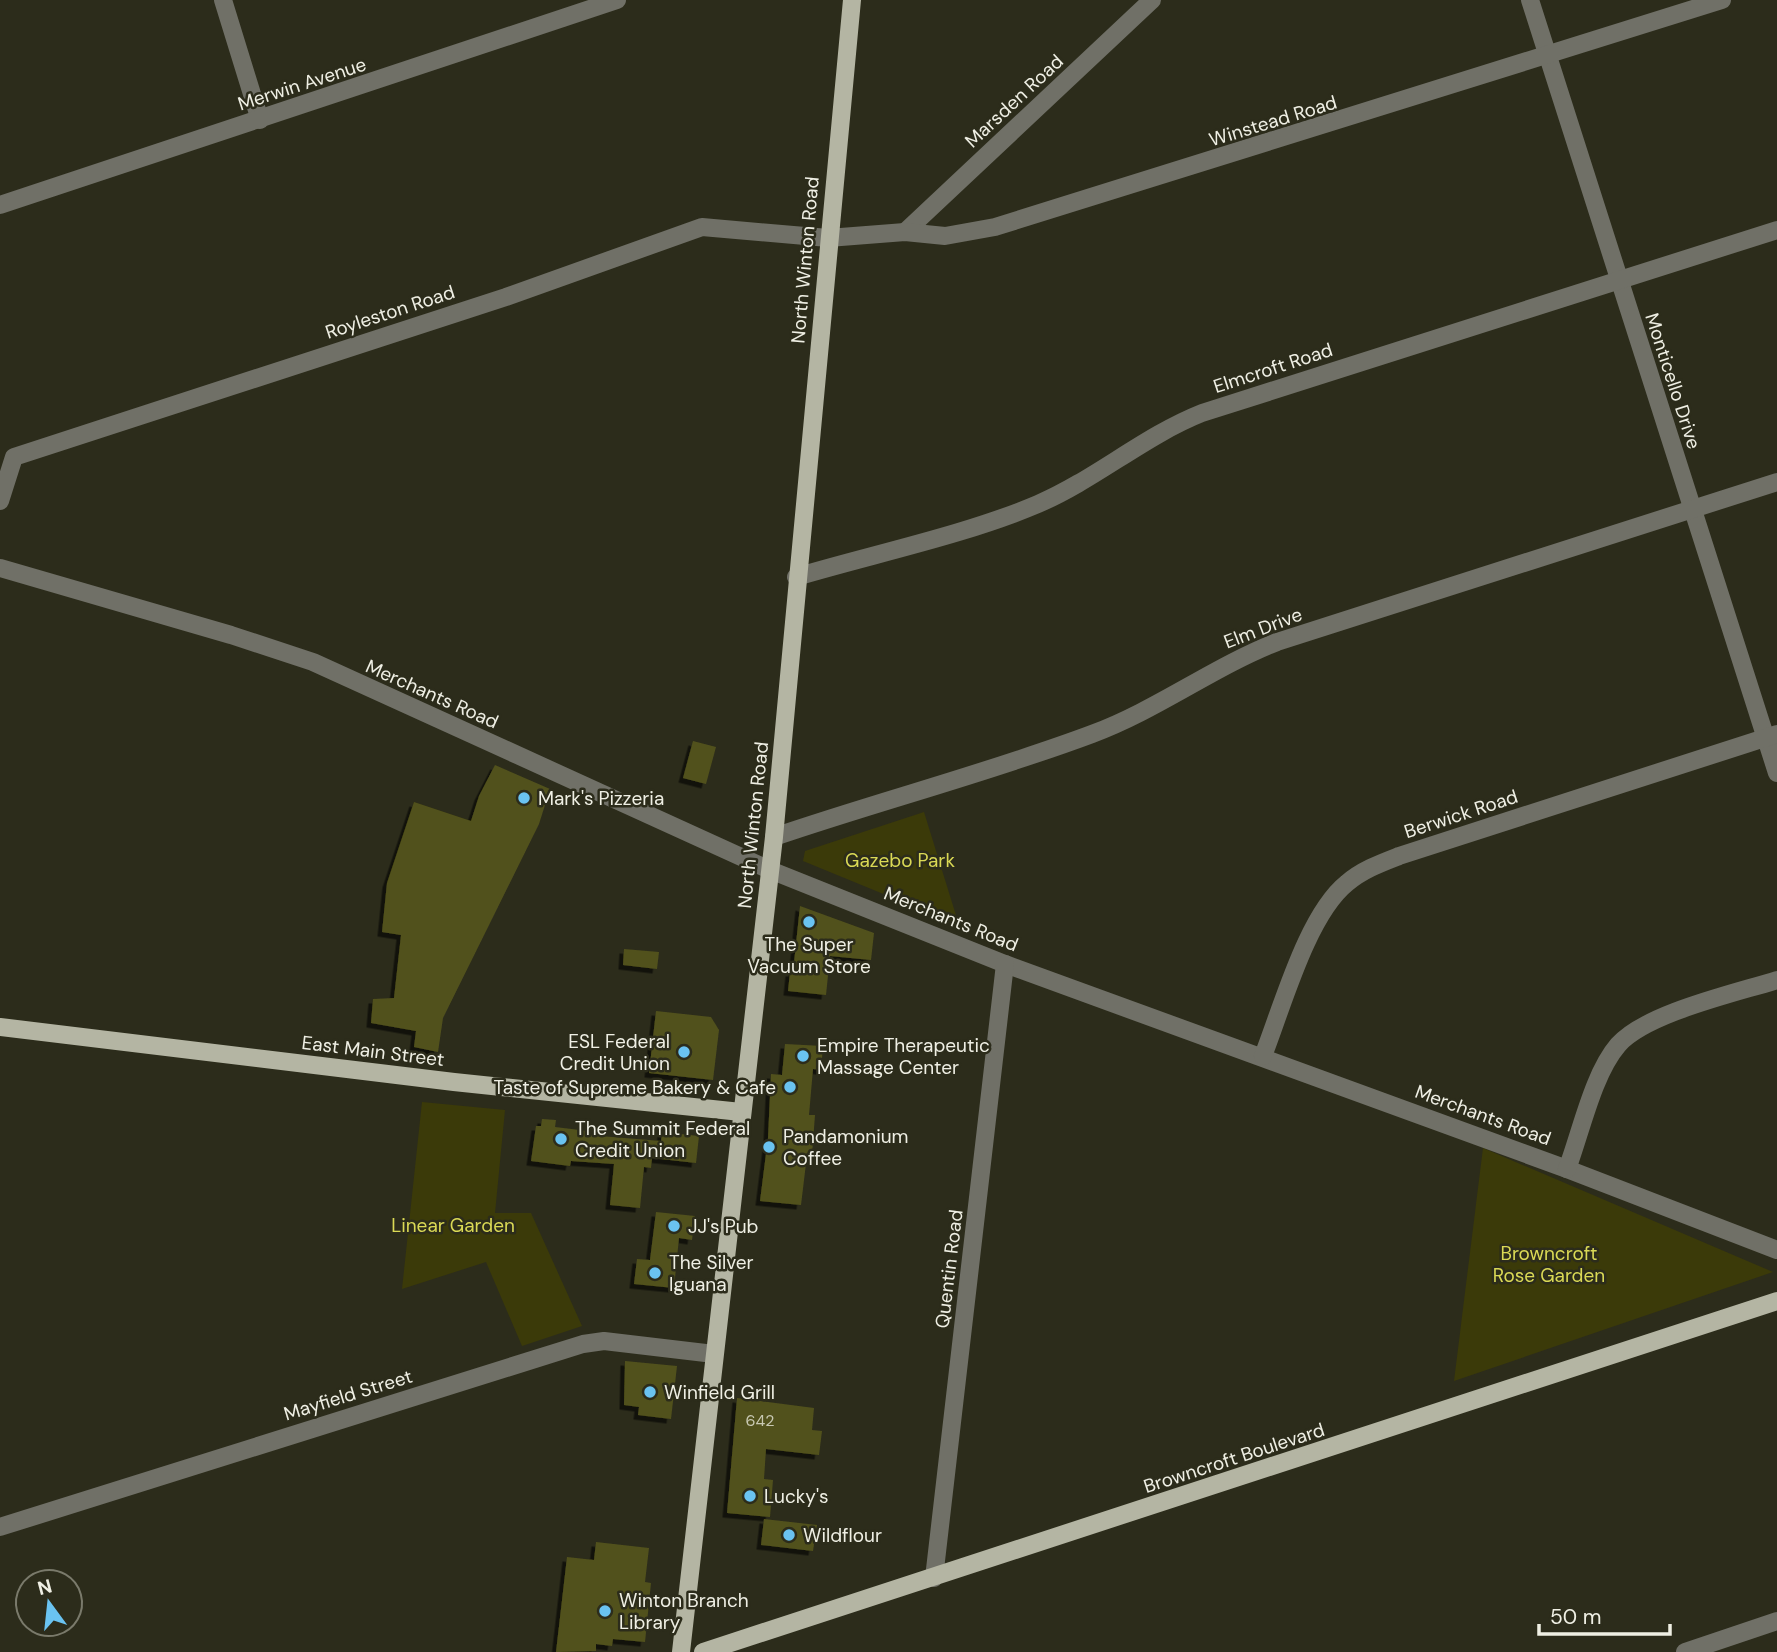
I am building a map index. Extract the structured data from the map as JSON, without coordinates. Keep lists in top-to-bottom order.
{
  "streets": {
    "main road": ["North Winton Road", "East Main Street", "Browncroft Boulevard"],
    "street": [
      "Merwin Avenue",
      "Marsden Road",
      "Winstead Road",
      "Royleston Road",
      "Elmcroft Road",
      "Monticello Drive",
      "Elm Drive",
      "Merchants Road",
      "Berwick Road",
      "Quentin Road",
      "Mayfield Street"
    ]
  },
  "crossings": [
    ["Marsden Road", "Winstead Road"],
    ["Winstead Road", "North Winton Road"],
    ["Winstead Road", "Royleston Road"],
    ["Winstead Road", "Monticello Drive"],
    ["North Winton Road", "Royleston Road"],
    ["North Winton Road", "Elmcroft Road"],
    ["North Winton Road", "Elm Drive"],
    ["North Winton Road", "Merchants Road"],
    ["North Winton Road", "East Main Street"],
    ["North Winton Road", "Mayfield Street"],
    ["Elmcroft Road", "Monticello Drive"],
    ["Monticello Drive", "Elm Drive"],
    ["Monticello Drive", "Berwick Road"],
    ["Merchants Road", "Berwick Road"],
    ["Merchants Road", "Quentin Road"],
    ["Quentin Road", "Browncroft Boulevard"]
  ],
  "parks": ["Gazebo Park", "Linear Garden", "Browncroft Rose Garden"],
  "places": [
    "Mark's Pizzeria",
    "The Super Vacuum Store",
    "ESL Federal Credit Union",
    "Empire Therapeutic Massage Center",
    "Taste of Supreme Bakery & Cafe",
    "The Summit Federal Credit Union",
    "Pandamonium Coffee",
    "JJ's Pub",
    "The Silver Iguana",
    "Winfield Grill",
    "Lucky's",
    "Wildflour",
    "Winton Branch Library"
  ],
  "house_numbers": ["642"],
  "scale_bar": "50 m",
  "north": "top"
}
